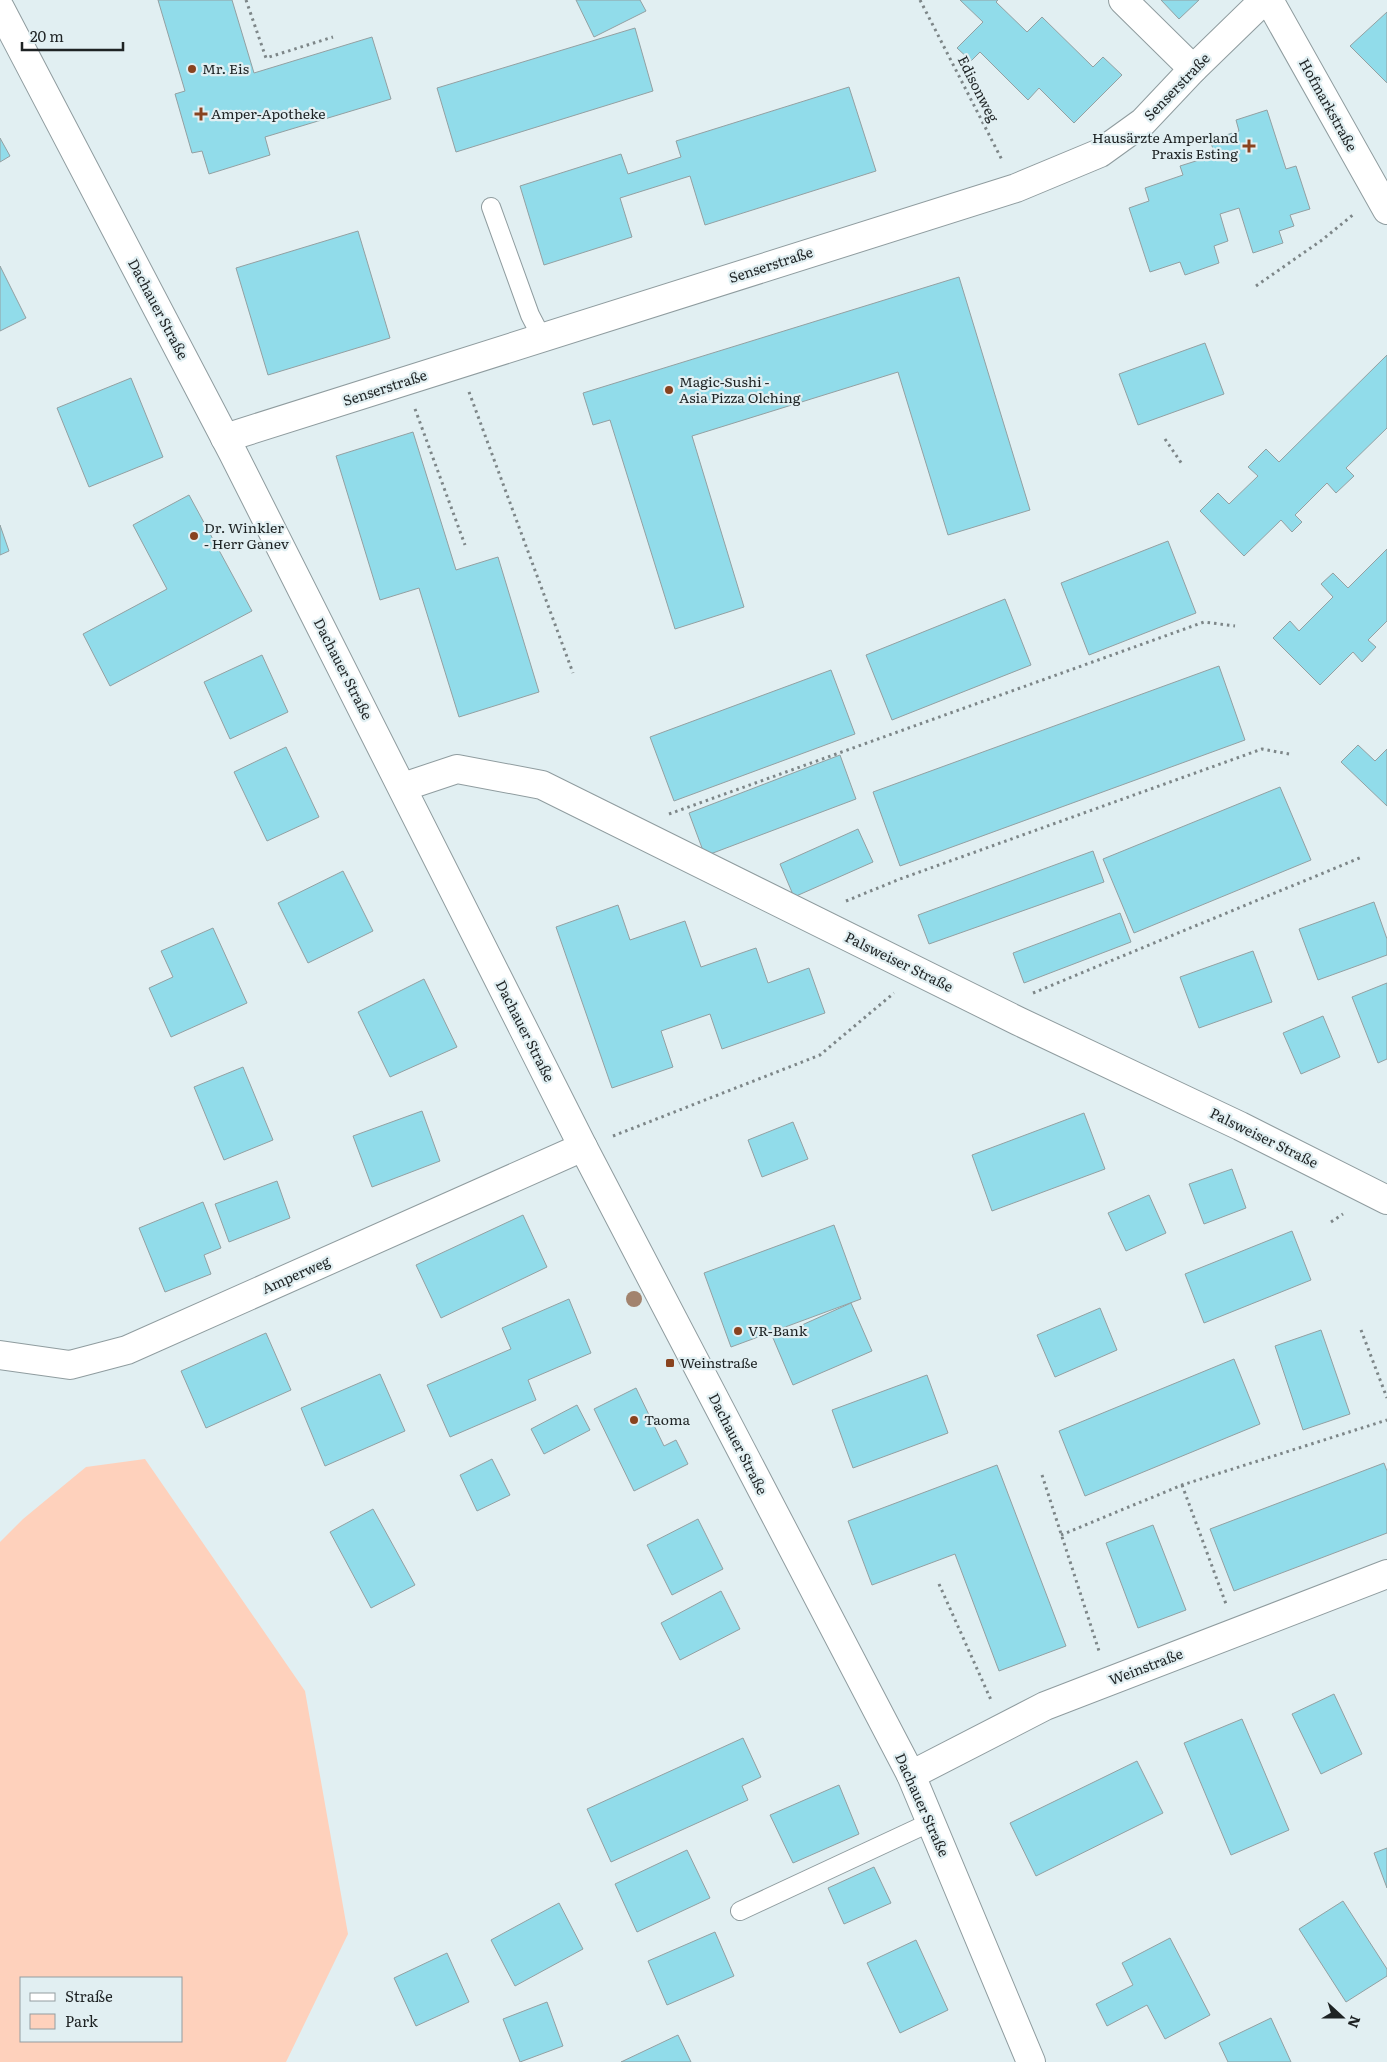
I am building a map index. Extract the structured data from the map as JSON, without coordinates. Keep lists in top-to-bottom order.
{
  "streets": {
    "street": [
      "Senserstraße",
      "Hofmarkstraße",
      "Dachauer Straße",
      "Palsweiser Straße",
      "Amperweg",
      "Weinstraße"
    ],
    "path": ["Edisonweg"]
  },
  "crossings": [
    ["Senserstraße", "Edisonweg"],
    ["Senserstraße", "Dachauer Straße"],
    ["Dachauer Straße", "Palsweiser Straße"],
    ["Dachauer Straße", "Amperweg"],
    ["Dachauer Straße", "Weinstraße"]
  ],
  "places": {
    "other": [
      "Mr. Eis",
      "Magic-Sushi - Asia Pizza Olching",
      "Dr. Winkler - Herr Ganev",
      "VR-Bank",
      "Taoma"
    ],
    "health": ["Amper-Apotheke", "Hausärzte Amperland Praxis Esting"],
    "transit": ["Weinstraße"]
  },
  "legend": ["Straße", "Park"],
  "scale_bar": "20 m",
  "north": "right"
}
